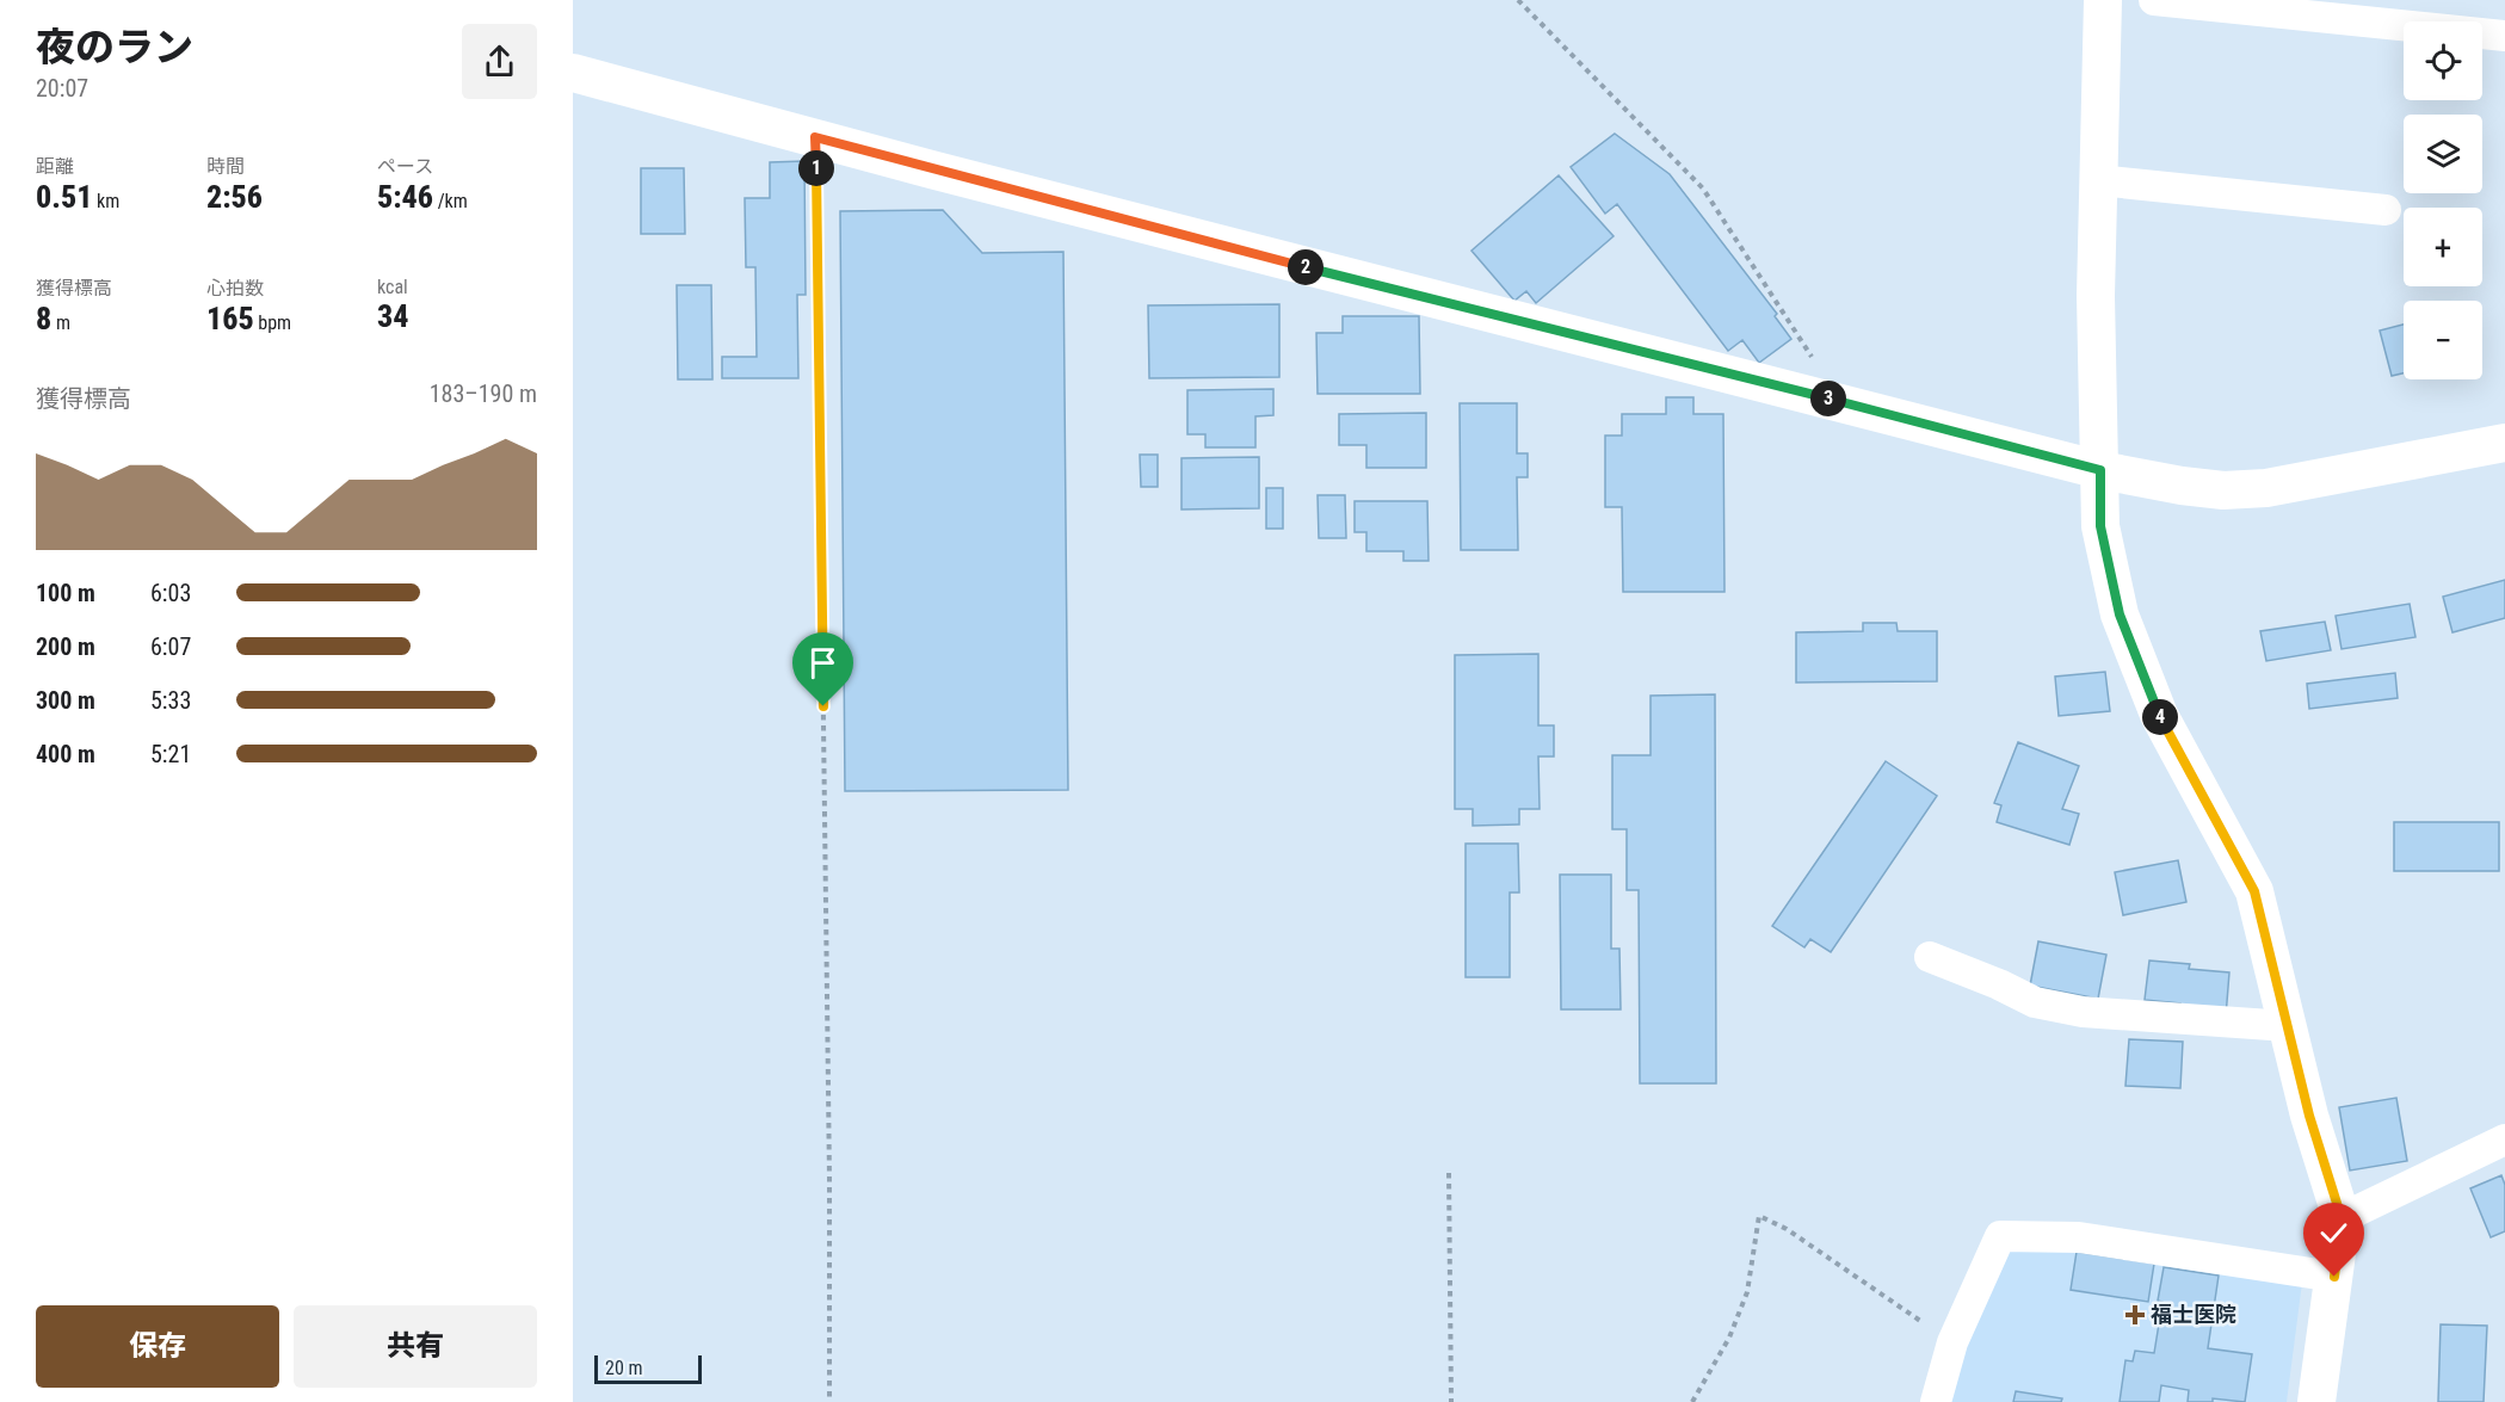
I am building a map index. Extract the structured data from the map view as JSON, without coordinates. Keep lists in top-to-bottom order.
{
  "places": {
    "health": ["福士医院"]
  },
  "scale_bar": "20 m",
  "page": {
    "heading": ["夜のラン", "20:07"],
    "map_buttons": ["+", "−"],
    "stats": [
      ["距離", "0.51 km"],
      ["時間", "2:56"],
      ["ペース", "5:46 /km"],
      ["獲得標高", "8 m"],
      ["心拍数", "165 bpm"],
      ["kcal", "34"]
    ],
    "pins": [
      "1",
      "2",
      "3",
      "4"
    ],
    "chart": ["獲得標高", "183–190 m"],
    "list": [
      {
        "name": "100 m",
        "note": "6:03"
      },
      {
        "name": "200 m",
        "note": "6:07"
      },
      {
        "name": "300 m",
        "note": "5:33"
      },
      {
        "name": "400 m",
        "note": "5:21"
      }
    ],
    "buttons": ["保存", "共有"],
    "scale": "20 m"
  }
}
